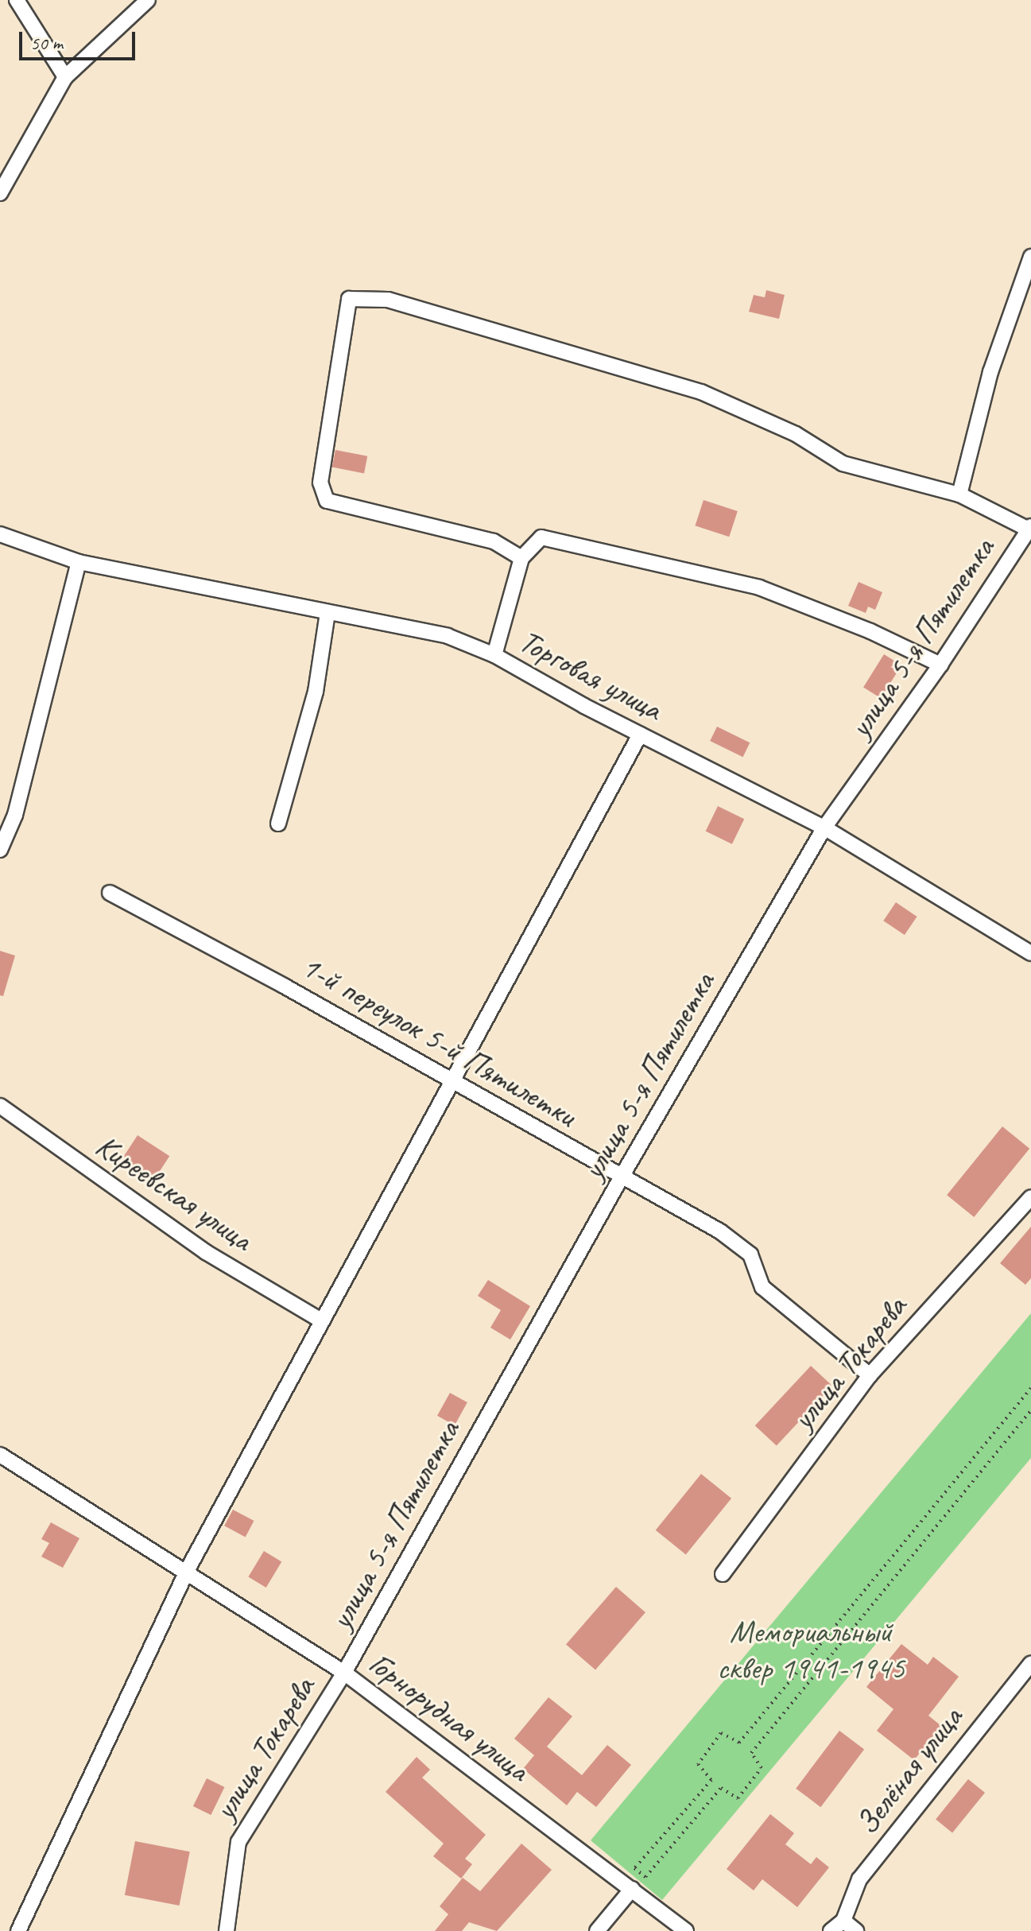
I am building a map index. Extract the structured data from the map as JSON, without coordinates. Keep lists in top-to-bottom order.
{
  "streets": {
    "street": [
      "улица 5-я Пятилетка",
      "Торговая улица",
      "1-й переулок 5-й Пятилетки",
      "Киреевская улица",
      "улица Токарева",
      "Горнорудная улица",
      "Зелёная улица"
    ]
  },
  "crossings": [
    ["улица 5-я Пятилетка", "Торговая улица"],
    ["улица 5-я Пятилетка", "1-й переулок 5-й Пятилетки"],
    ["улица 5-я Пятилетка", "улица Токарева"],
    ["улица 5-я Пятилетка", "Горнорудная улица"],
    ["1-й переулок 5-й Пятилетки", "улица Токарева"],
    ["улица Токарева", "Горнорудная улица"]
  ],
  "parks": ["Мемориальный сквер 1941-1945"],
  "scale_bar": "50 m"
}
